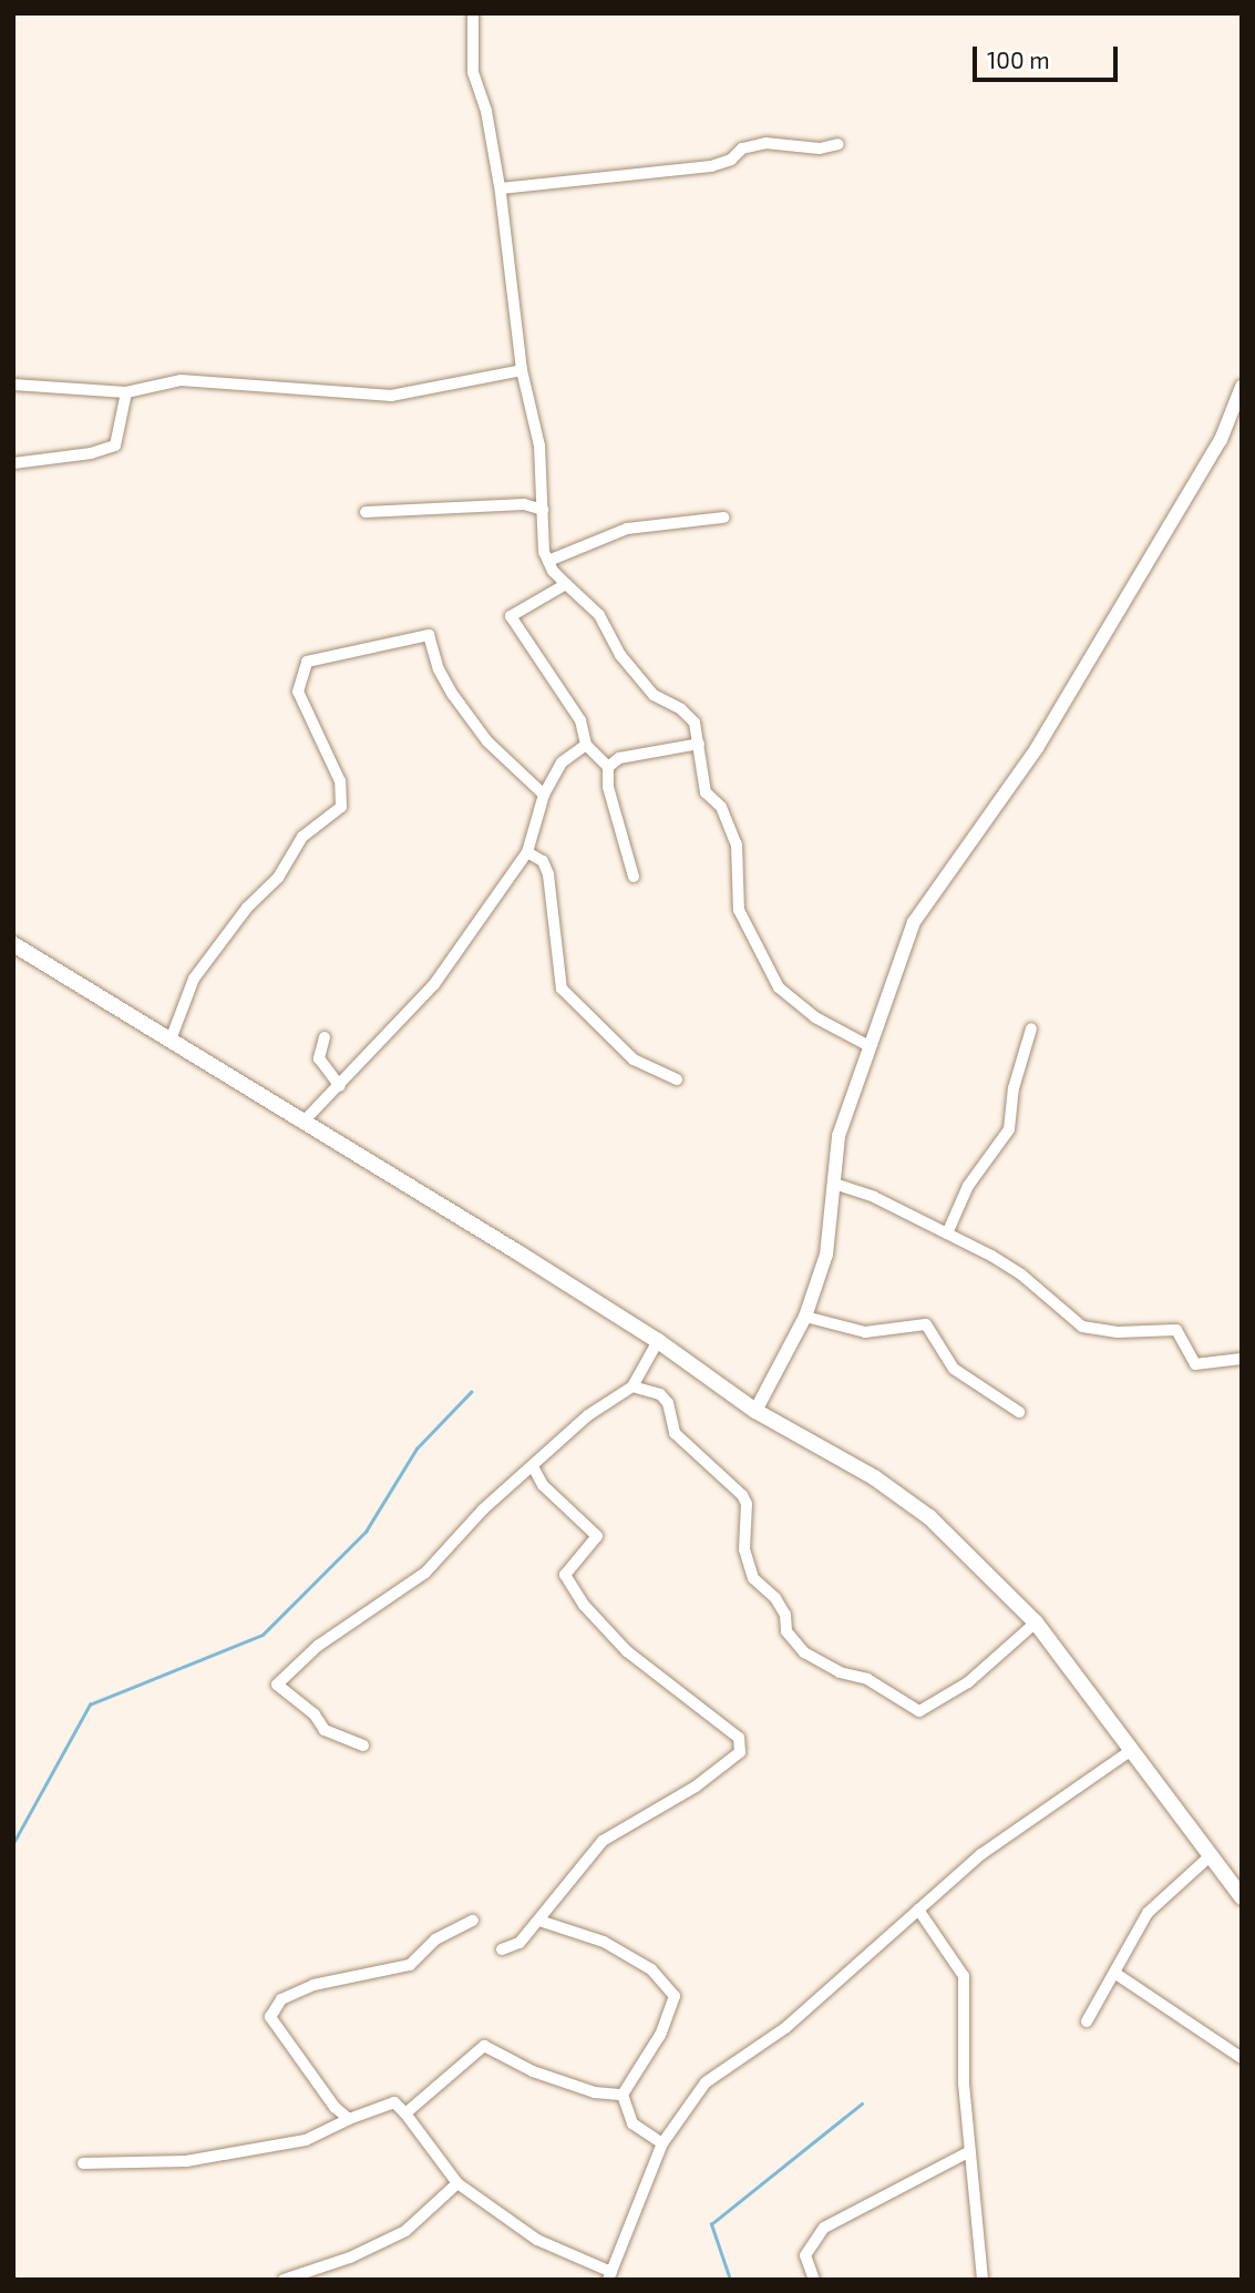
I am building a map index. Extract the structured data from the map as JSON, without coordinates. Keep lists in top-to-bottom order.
{
  "scale_bar": "100 m"
}
